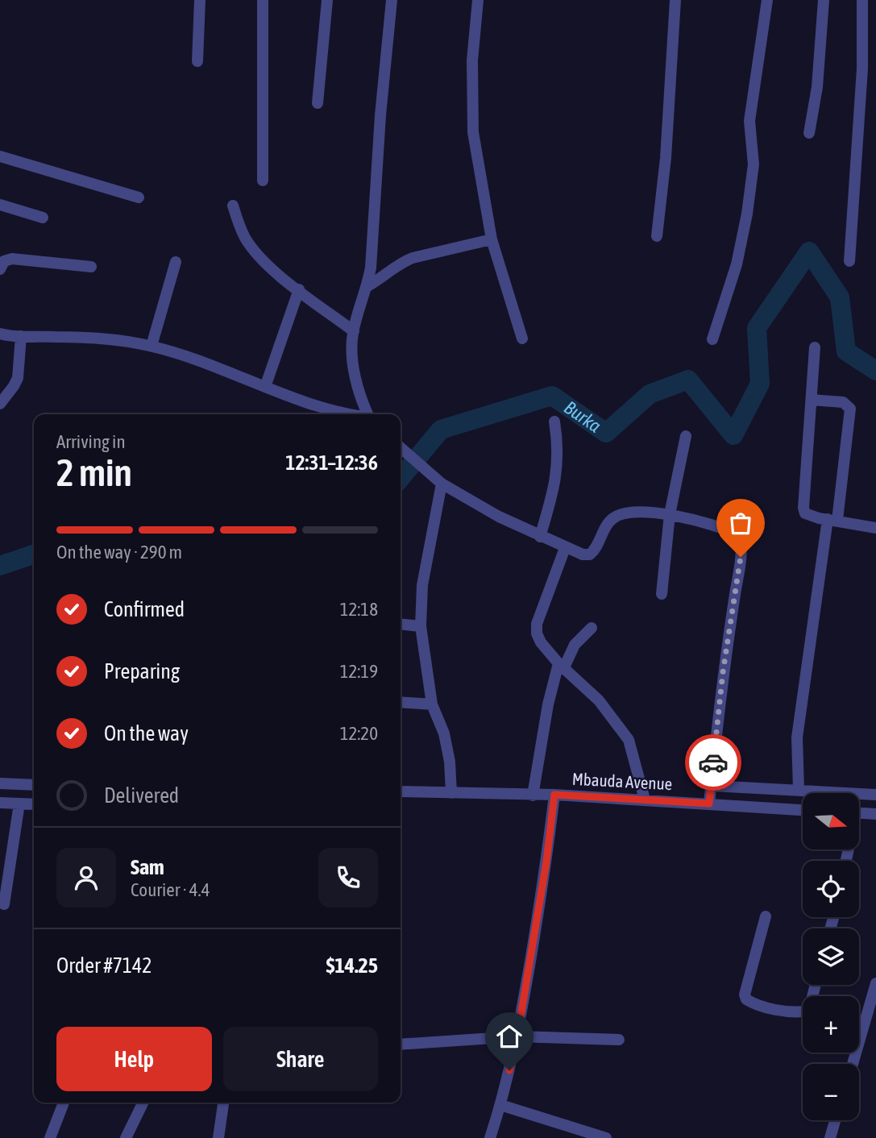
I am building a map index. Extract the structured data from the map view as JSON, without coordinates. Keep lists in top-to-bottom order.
{
  "streets": {
    "street": ["Mbauda Avenue"]
  },
  "water": ["Burka"],
  "north": "right",
  "page": {
    "heading": ["2 min", "Arriving in", "12:31–12:36"],
    "panel": [
      "Sam",
      "Courier · 4.4",
      "Order #7142",
      "$14.25"
    ],
    "bar": "On the way · 290 m",
    "list": [
      ["Confirmed", "12:18"],
      ["Preparing", "12:19"],
      ["On the way", "12:20"],
      "Delivered"
    ],
    "map_buttons": ["+", "−"],
    "buttons": ["Help", "Share"]
  }
}
